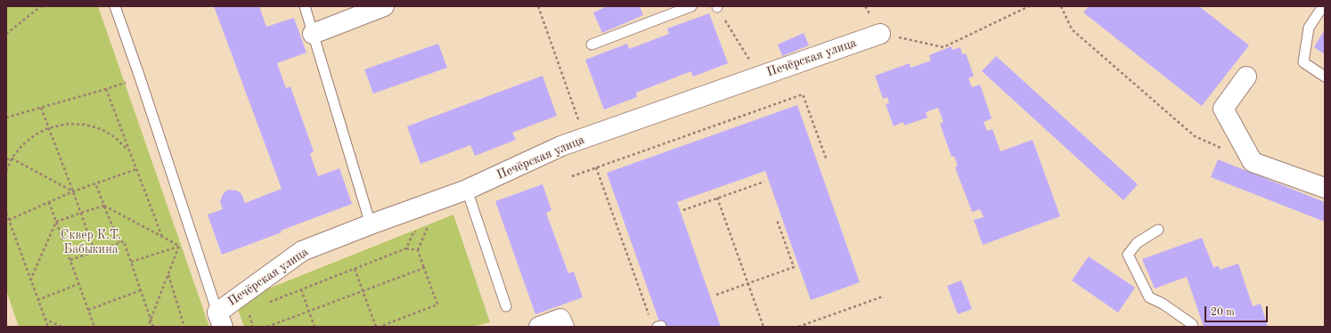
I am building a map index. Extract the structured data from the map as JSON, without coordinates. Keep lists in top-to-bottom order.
{
  "streets": {
    "street": ["Печёрская улица"]
  },
  "parks": ["Сквер К.Т. Бабыкина"],
  "scale_bar": "20 m"
}
